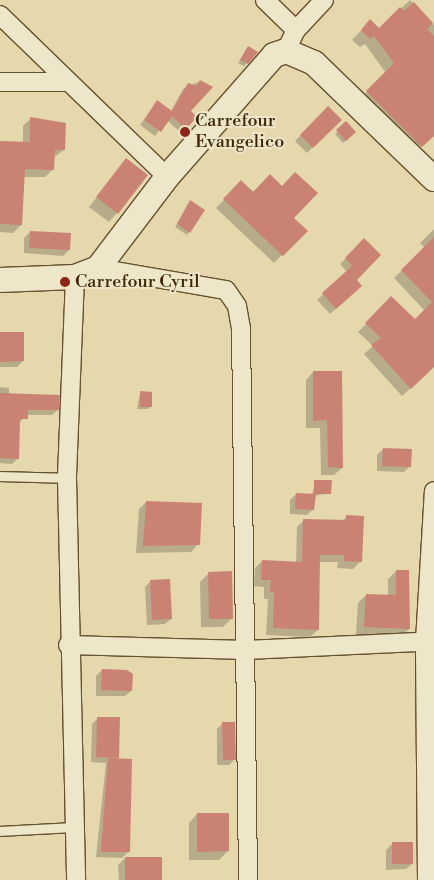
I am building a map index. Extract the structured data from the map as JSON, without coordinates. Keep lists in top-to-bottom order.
{
  "places": ["Carrefour Evangelico", "Carrefour Cyril"]
}
